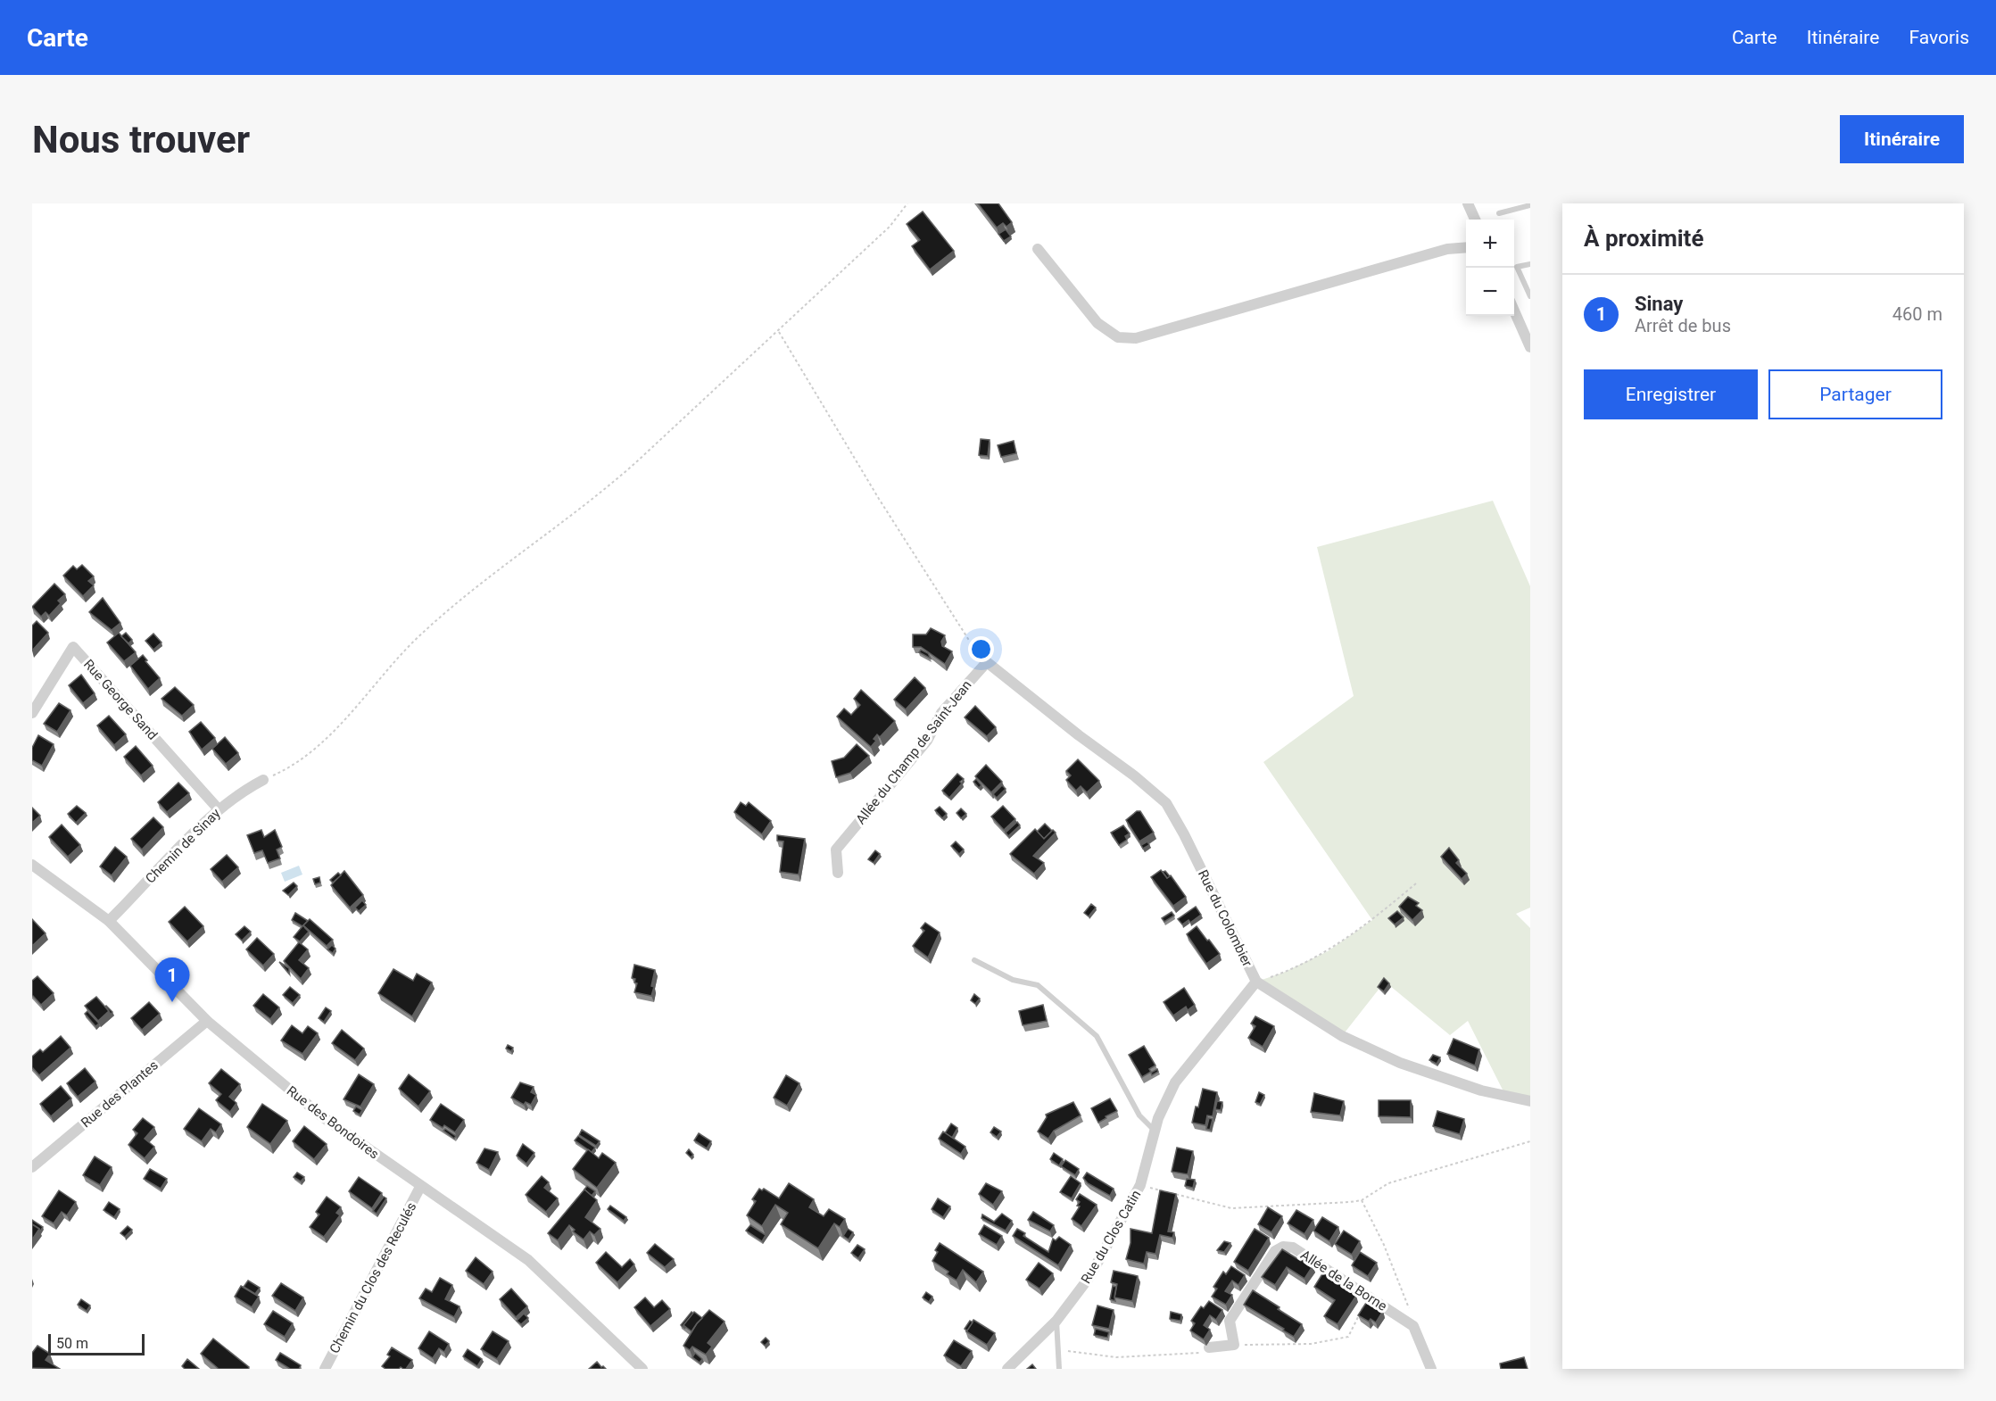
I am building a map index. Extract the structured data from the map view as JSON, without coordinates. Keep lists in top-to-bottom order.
{
  "streets": {
    "street": [
      "Rue George Sand",
      "Allée du Champ de Saint-Jean",
      "Chemin de Sinay",
      "Rue du Colombier",
      "Rue des Plantes",
      "Rue des Bondoires",
      "Rue du Clos Catin",
      "Chemin du Clos des Reculés",
      "Allée de la Borne"
    ]
  },
  "crossings": [
    ["Rue George Sand", "Chemin de Sinay"],
    ["Allée du Champ de Saint-Jean", "Rue du Colombier"],
    ["Chemin de Sinay", "Rue des Bondoires"],
    ["Rue du Colombier", "Rue du Clos Catin"],
    ["Rue des Plantes", "Rue des Bondoires"],
    ["Rue des Bondoires", "Chemin du Clos des Reculés"]
  ],
  "scale_bar": "50 m",
  "page": {
    "header": "Carte",
    "nav": ["Carte", "Itinéraire", "Favoris"],
    "buttons": [
      "Itinéraire",
      ["Enregistrer", "Partager"]
    ],
    "title": "Nous trouver",
    "heading": "À proximité",
    "map_buttons": ["+", "−"],
    "list": [
      {
        "mark": "1",
        "name": "Sinay",
        "note": "Arrêt de bus",
        "value": "460 m"
      }
    ],
    "pins": "1",
    "scale": "50 m"
  }
}
